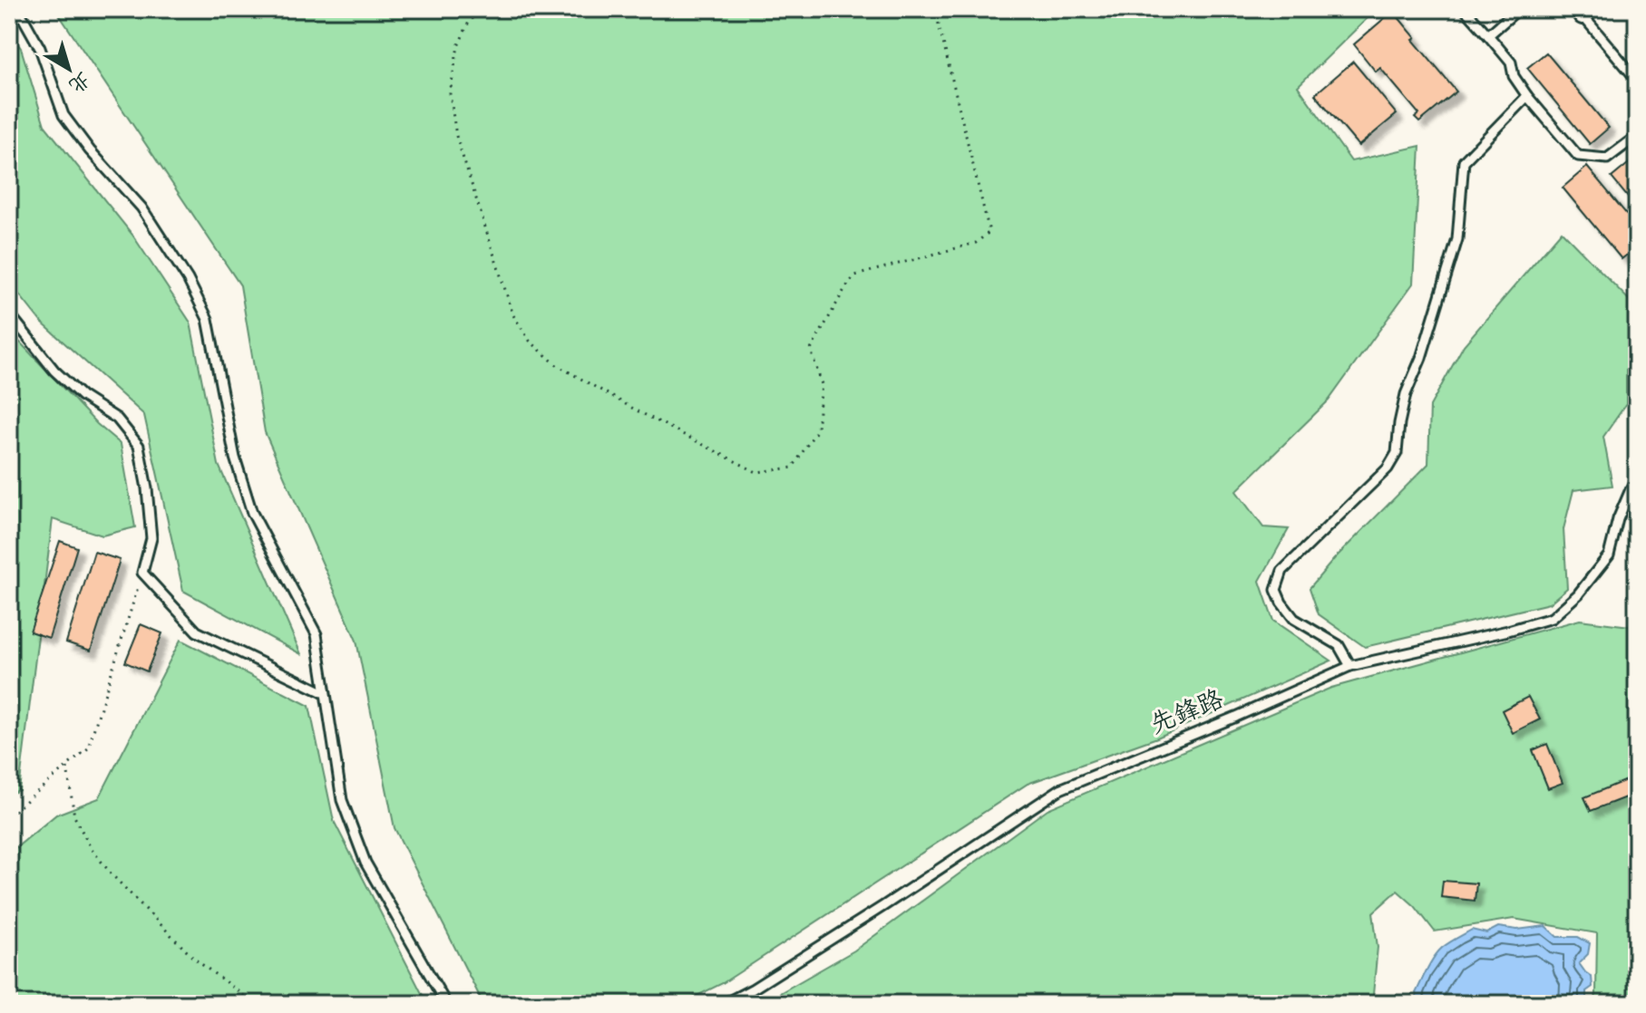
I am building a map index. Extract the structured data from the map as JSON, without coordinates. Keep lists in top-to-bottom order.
{
  "streets": {
    "lane": ["先鋒路"]
  },
  "north": "bottom right"
}
